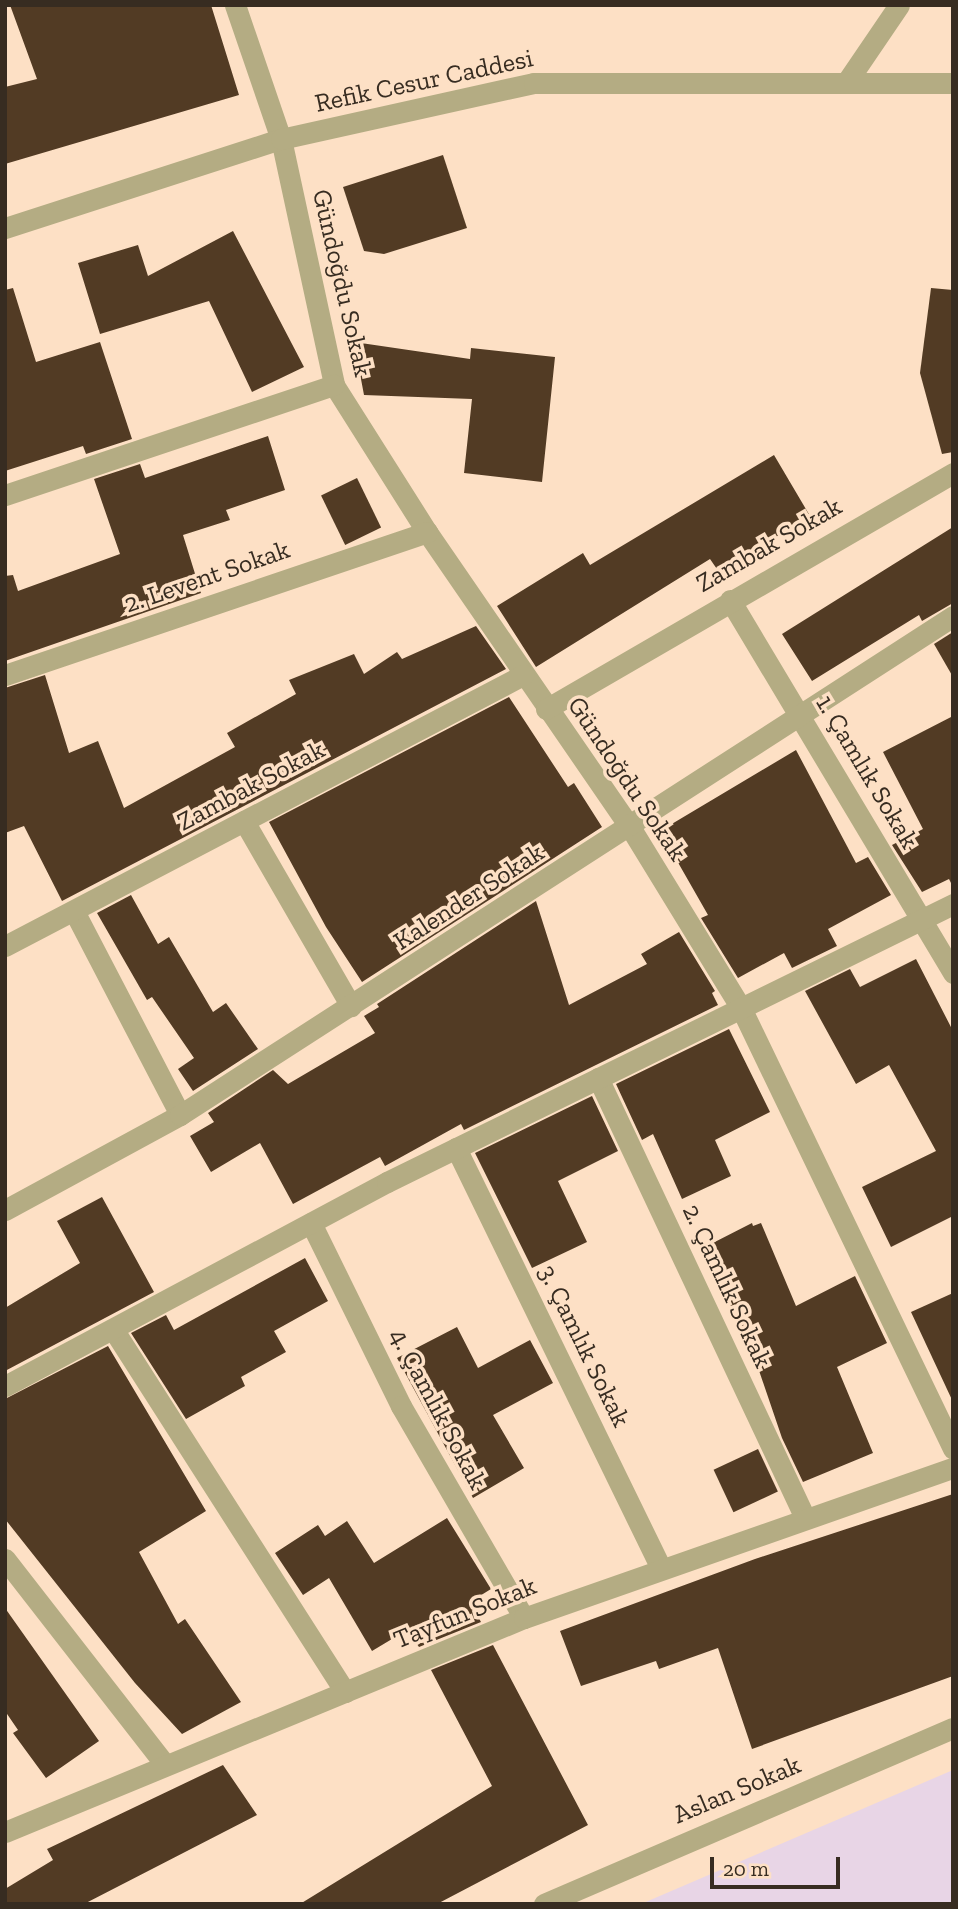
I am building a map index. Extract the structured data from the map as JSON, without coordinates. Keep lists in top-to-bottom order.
{
  "streets": {
    "street": [
      "Refik Cesur Caddesi",
      "Gündoğdu Sokak",
      "Zambak Sokak",
      "2. Levent Sokak",
      "1. Çamlık Sokak",
      "Kalender Sokak",
      "2. Çamlık Sokak",
      "3. Çamlık Sokak",
      "4. Çamlık Sokak",
      "Tayfun Sokak",
      "Aslan Sokak"
    ]
  },
  "crossings": [
    ["Refik Cesur Caddesi", "Gündoğdu Sokak"],
    ["Gündoğdu Sokak", "Zambak Sokak"],
    ["Gündoğdu Sokak", "2. Levent Sokak"],
    ["Gündoğdu Sokak", "Kalender Sokak"],
    ["Zambak Sokak", "1. Çamlık Sokak"],
    ["1. Çamlık Sokak", "Kalender Sokak"],
    ["2. Çamlık Sokak", "Tayfun Sokak"],
    ["3. Çamlık Sokak", "Tayfun Sokak"],
    ["4. Çamlık Sokak", "Tayfun Sokak"]
  ],
  "scale_bar": "20 m"
}
